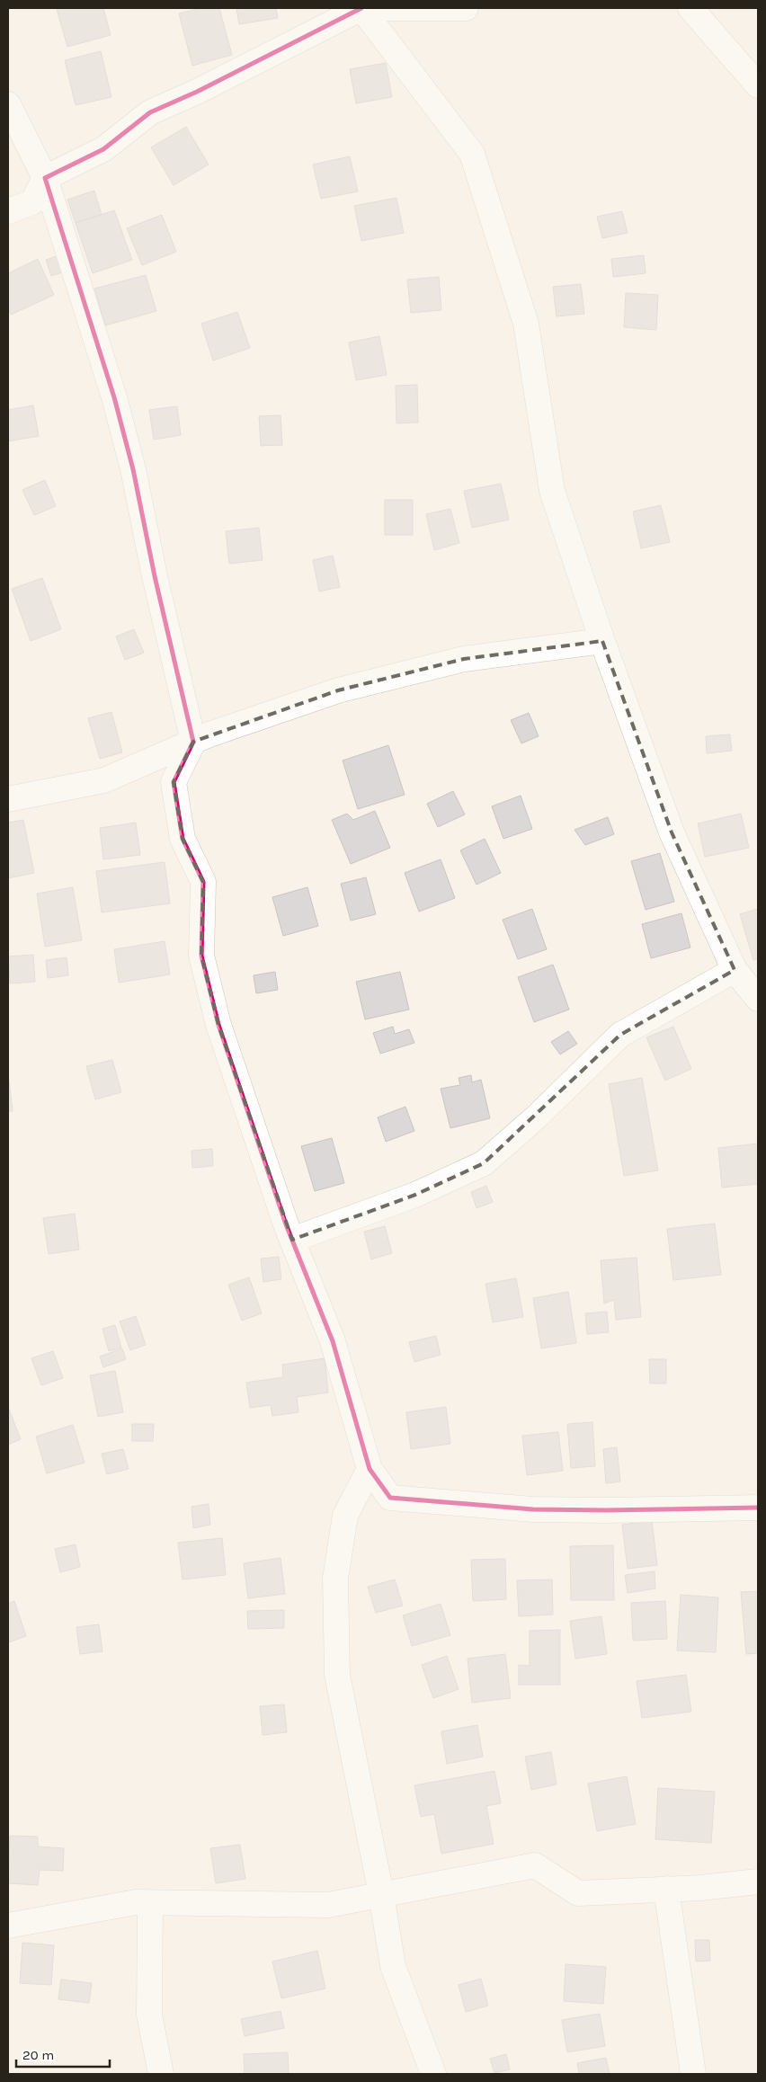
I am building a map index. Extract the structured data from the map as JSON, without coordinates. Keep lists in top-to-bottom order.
{
  "scale_bar": "20 m"
}
